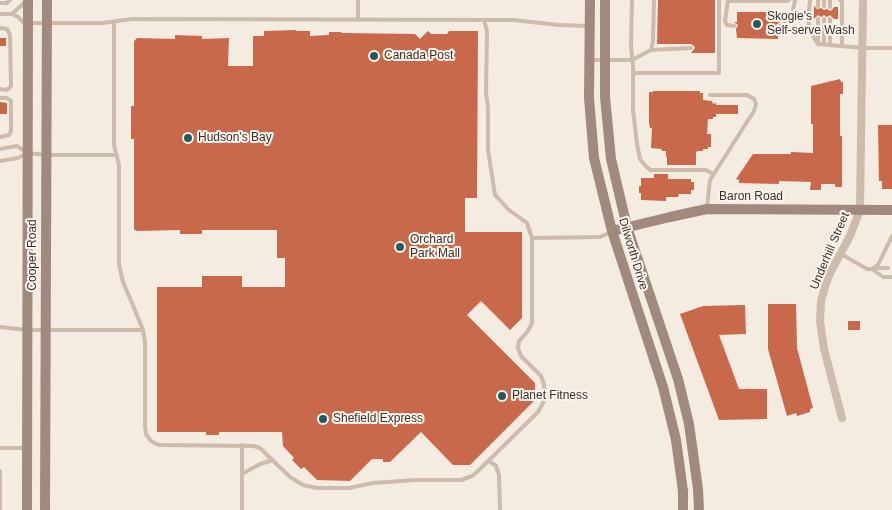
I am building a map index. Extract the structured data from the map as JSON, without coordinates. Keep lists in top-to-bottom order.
{
  "streets": {
    "main road": ["Baron Road", "Dilworth Drive", "Cooper Road"],
    "street": ["Underhill Street"]
  },
  "crossings": [
    ["Baron Road", "Underhill Street"],
    ["Baron Road", "Dilworth Drive"]
  ],
  "places": [
    "Skogie's Self-serve Wash",
    "Canada Post",
    "Hudson's Bay",
    "Orchard Park Mall",
    "Planet Fitness",
    "Shefield Express"
  ]
}
